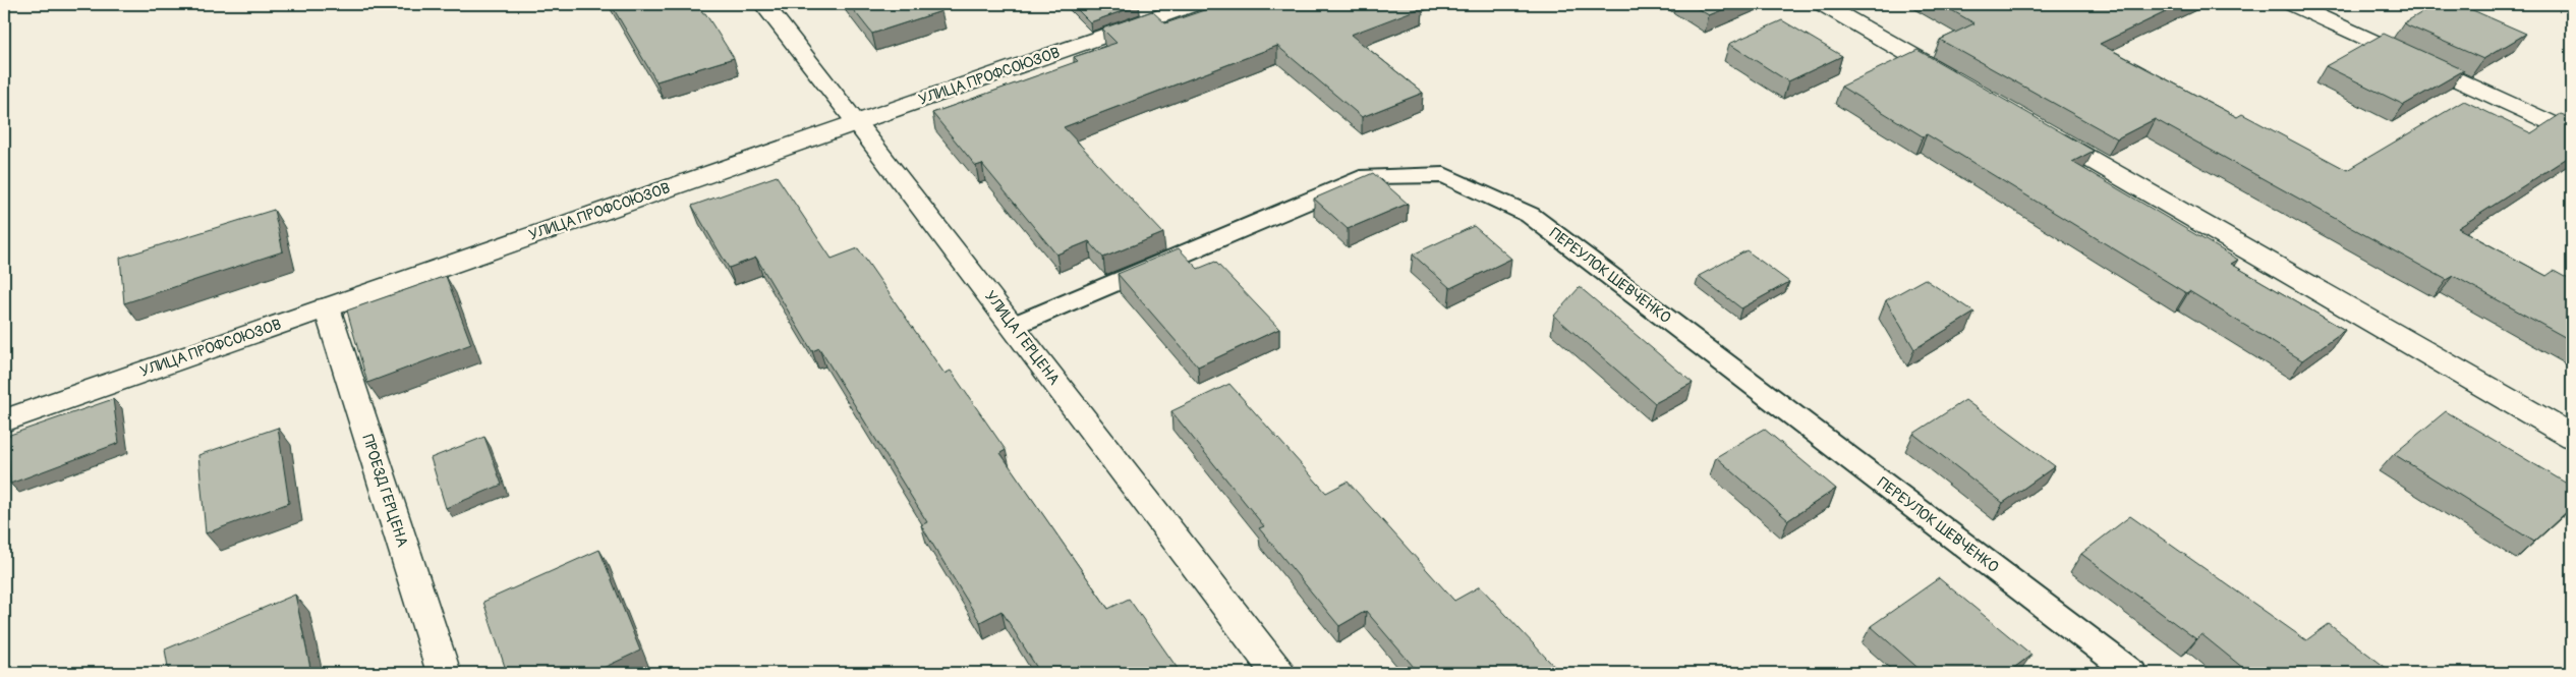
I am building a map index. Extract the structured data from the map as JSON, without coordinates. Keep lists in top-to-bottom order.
{
  "streets": {
    "street": ["УЛИЦА ПРОФСОЮЗОВ", "УЛИЦА ГЕРЦЕНА", "ПРОЕЗД ГЕРЦЕНА"],
    "lane": ["ПЕРЕУЛОК ШЕВЧЕНКО"]
  },
  "crossings": [
    ["УЛИЦА ПРОФСОЮЗОВ", "УЛИЦА ГЕРЦЕНА"],
    ["УЛИЦА ПРОФСОЮЗОВ", "ПРОЕЗД ГЕРЦЕНА"],
    ["ПЕРЕУЛОК ШЕВЧЕНКО", "УЛИЦА ГЕРЦЕНА"]
  ]
}
